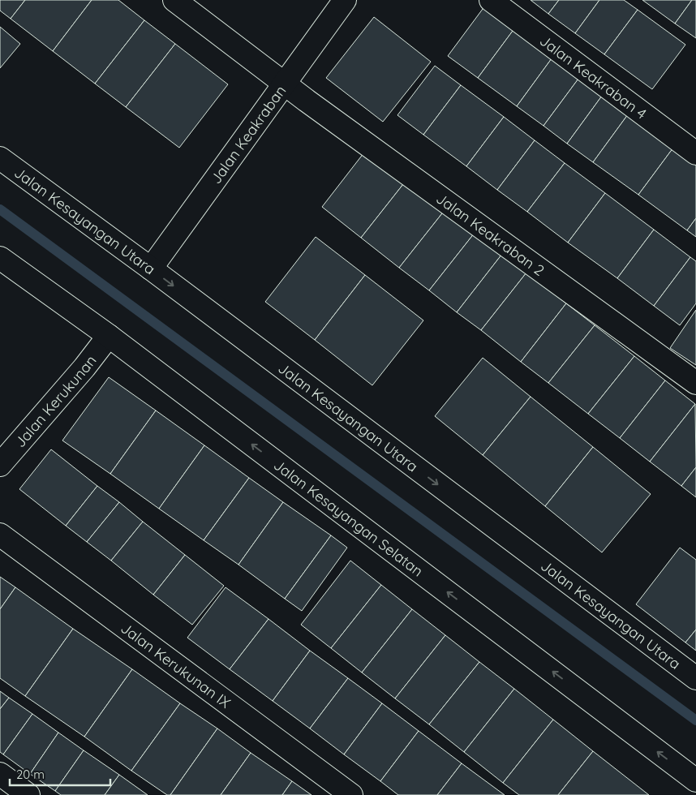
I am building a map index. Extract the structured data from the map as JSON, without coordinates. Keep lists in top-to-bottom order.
{
  "streets": {
    "street": [
      "Jalan Keakraban 4",
      "Jalan Keakraban",
      "Jalan Kesayangan Utara",
      "Jalan Keakraban 2",
      "Jalan Kerukunan",
      "Jalan Kesayangan Selatan",
      "Jalan Kerukunan IX"
    ]
  },
  "crossings": [
    ["Jalan Keakraban", "Jalan Kesayangan Utara"],
    ["Jalan Keakraban", "Jalan Keakraban 2"],
    ["Jalan Kerukunan", "Jalan Kesayangan Selatan"]
  ],
  "one_way": ["Jalan Kesayangan Utara", "Jalan Kesayangan Selatan"],
  "scale_bar": "20 m"
}
